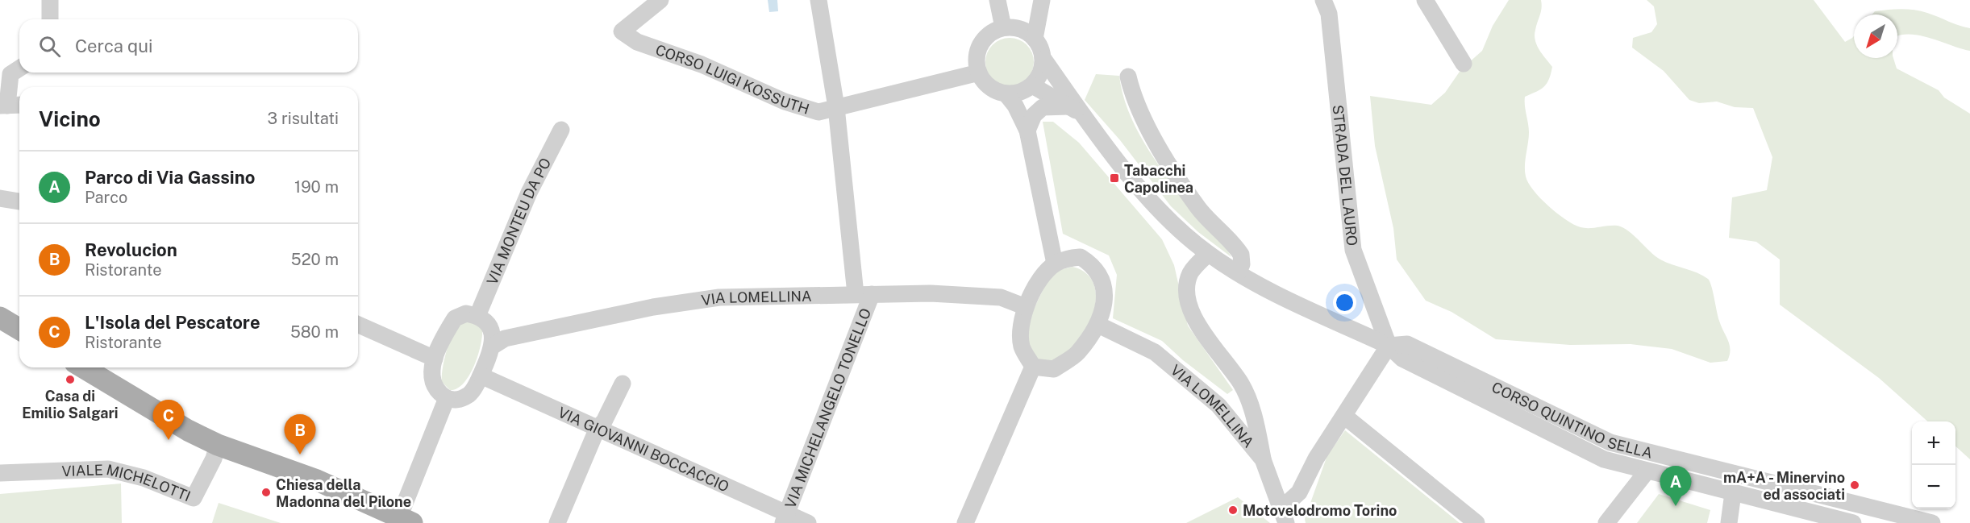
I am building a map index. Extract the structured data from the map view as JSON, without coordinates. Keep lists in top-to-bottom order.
{
  "streets": {
    "street": [
      "CORSO LUIGI KOSSUTH",
      "STRADA DEL LAURO",
      "VIA MONTEU DA PO",
      "VIA LOMELLINA",
      "VIA MICHELANGELO TONELLO",
      "CORSO QUINTINO SELLA",
      "VIA GIOVANNI BOCCACCIO",
      "VIALE MICHELOTTI"
    ]
  },
  "crossings": [
    ["CORSO LUIGI KOSSUTH", "VIA MICHELANGELO TONELLO"],
    ["CORSO LUIGI KOSSUTH", "CORSO QUINTINO SELLA"],
    ["STRADA DEL LAURO", "CORSO QUINTINO SELLA"],
    ["VIA MONTEU DA PO", "VIA LOMELLINA"],
    ["VIA MONTEU DA PO", "VIA GIOVANNI BOCCACCIO"],
    ["VIA LOMELLINA", "VIA MICHELANGELO TONELLO"],
    ["VIA LOMELLINA", "VIA GIOVANNI BOCCACCIO"],
    ["VIA MICHELANGELO TONELLO", "VIA GIOVANNI BOCCACCIO"]
  ],
  "places": {
    "transit": ["Tabacchi Capolinea"],
    "other": [
      "Casa di Emilio Salgari",
      "mA+A - Minervino ed associati",
      "Chiesa della Madonna del Pilone",
      "Motovelodromo Torino"
    ]
  },
  "north": "bottom left",
  "page": {
    "search": "Cerca qui",
    "heading": ["Vicino", "3 risultati"],
    "list": [
      {
        "mark": "A",
        "name": "Parco di Via Gassino",
        "note": "Parco",
        "value": "190 m"
      },
      {
        "mark": "B",
        "name": "Revolucion",
        "note": "Ristorante",
        "value": "520 m"
      },
      {
        "mark": "C",
        "name": "L'Isola del Pescatore",
        "note": "Ristorante",
        "value": "580 m"
      }
    ],
    "pins": ["C", "B", "A"],
    "map_buttons": ["+", "−"]
  }
}
